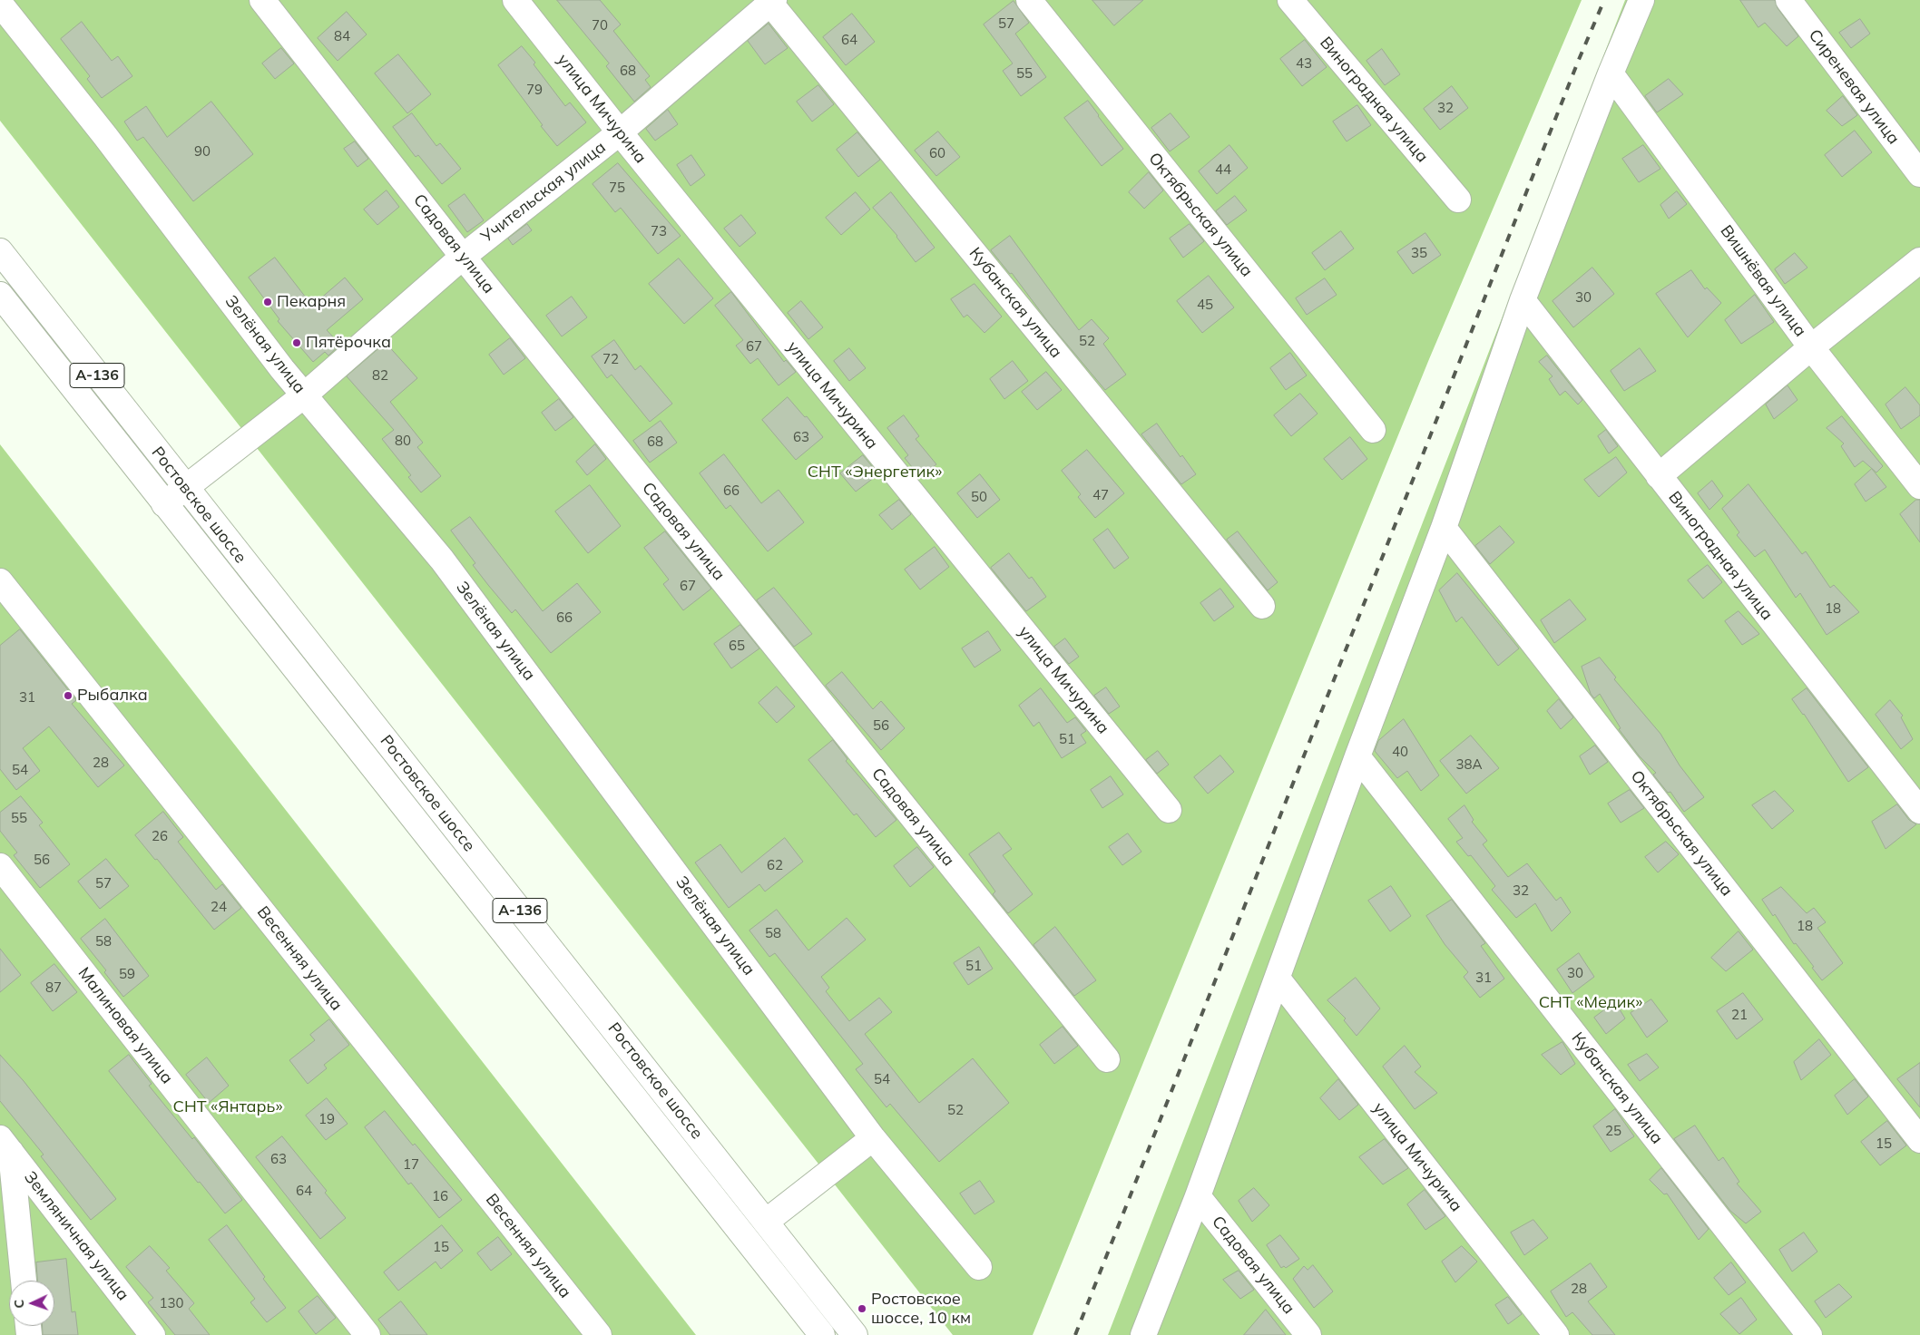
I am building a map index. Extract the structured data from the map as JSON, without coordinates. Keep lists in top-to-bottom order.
{
  "streets": {
    "main road": [
      "Сиреневая улица",
      "Виноградная улица",
      "улица Мичурина",
      "Учительская улица",
      "Октябрьская улица",
      "Садовая улица",
      "Вишнёвая улица",
      "Кубанская улица",
      "Зелёная улица",
      "А-136",
      "Ростовское шоссе",
      "Весенняя улица",
      "Малиновая улица",
      "Земляничная улица"
    ]
  },
  "crossings": [
    ["улица Мичурина", "Учительская улица"],
    ["Учительская улица", "Садовая улица"],
    ["Учительская улица", "Кубанская улица"],
    ["Учительская улица", "Зелёная улица"],
    ["Учительская улица", "Ростовское шоссе"]
  ],
  "parks": ["СНТ «Энергетик»", "СНТ «Медик»", "СНТ «Янтарь»"],
  "places": [
    "Пекарня",
    "Пятёрочка",
    "Рыбалка",
    "Ростовское шоссе, 10 км"
  ],
  "house_numbers": [
    "57",
    "70",
    "84",
    "64",
    "43",
    "68",
    "55",
    "79",
    "32",
    "90",
    "60",
    "44",
    "75",
    "73",
    "35",
    "30",
    "45",
    "52",
    "67",
    "72",
    "82",
    "63",
    "80",
    "68",
    "66",
    "47",
    "50",
    "67",
    "18",
    "66",
    "65",
    "31",
    "56",
    "51",
    "40",
    "28",
    "38А",
    "54",
    "55",
    "26",
    "56",
    "62",
    "57",
    "32",
    "24",
    "18",
    "58",
    "58",
    "51",
    "30",
    "59",
    "31",
    "87",
    "21",
    "54",
    "52",
    "19",
    "25",
    "15",
    "63",
    "17",
    "64",
    "16",
    "15",
    "28",
    "130"
  ],
  "north": "left"
}
